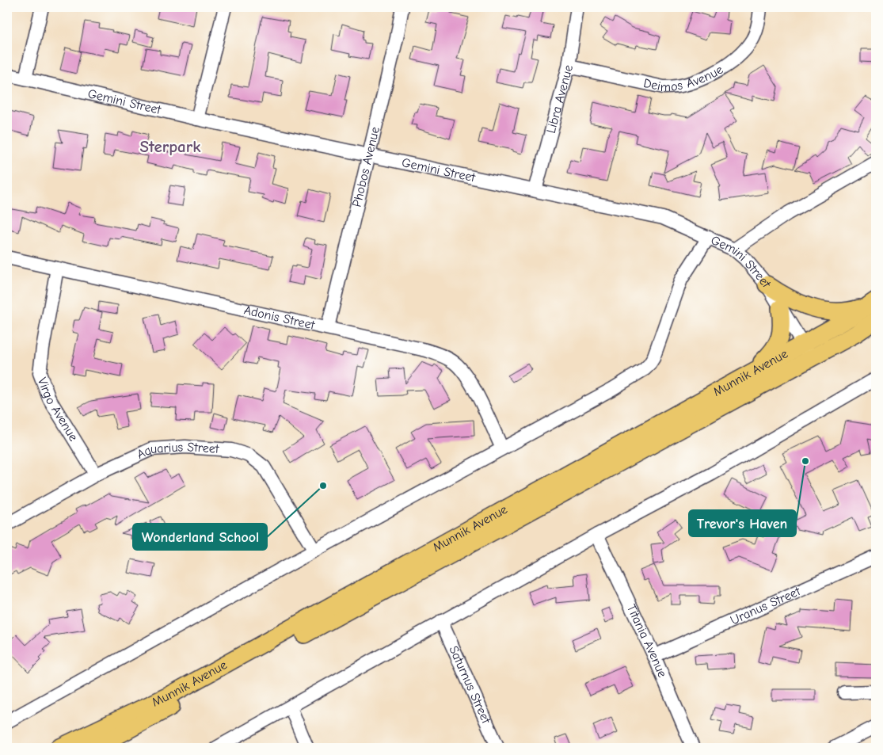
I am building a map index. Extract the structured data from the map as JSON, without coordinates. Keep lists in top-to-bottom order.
{
  "streets": {
    "main road": ["Munnik Avenue"],
    "street": [
      "Deimos Avenue",
      "Libra Avenue",
      "Gemini Street",
      "Phobos Avenue",
      "Adonis Street",
      "Virgo Avenue",
      "Aquarius Street",
      "Uranus Street",
      "Titania Avenue",
      "Saturnus Street"
    ]
  },
  "crossings": [
    ["Deimos Avenue", "Libra Avenue"],
    ["Libra Avenue", "Gemini Street"],
    ["Gemini Street", "Phobos Avenue"],
    ["Gemini Street", "Munnik Avenue"],
    ["Phobos Avenue", "Adonis Street"],
    ["Adonis Street", "Virgo Avenue"],
    ["Virgo Avenue", "Aquarius Street"],
    ["Uranus Street", "Titania Avenue"]
  ],
  "districts": ["Sterpark"],
  "places": ["Trevor's Haven", "Wonderland School"]
}
